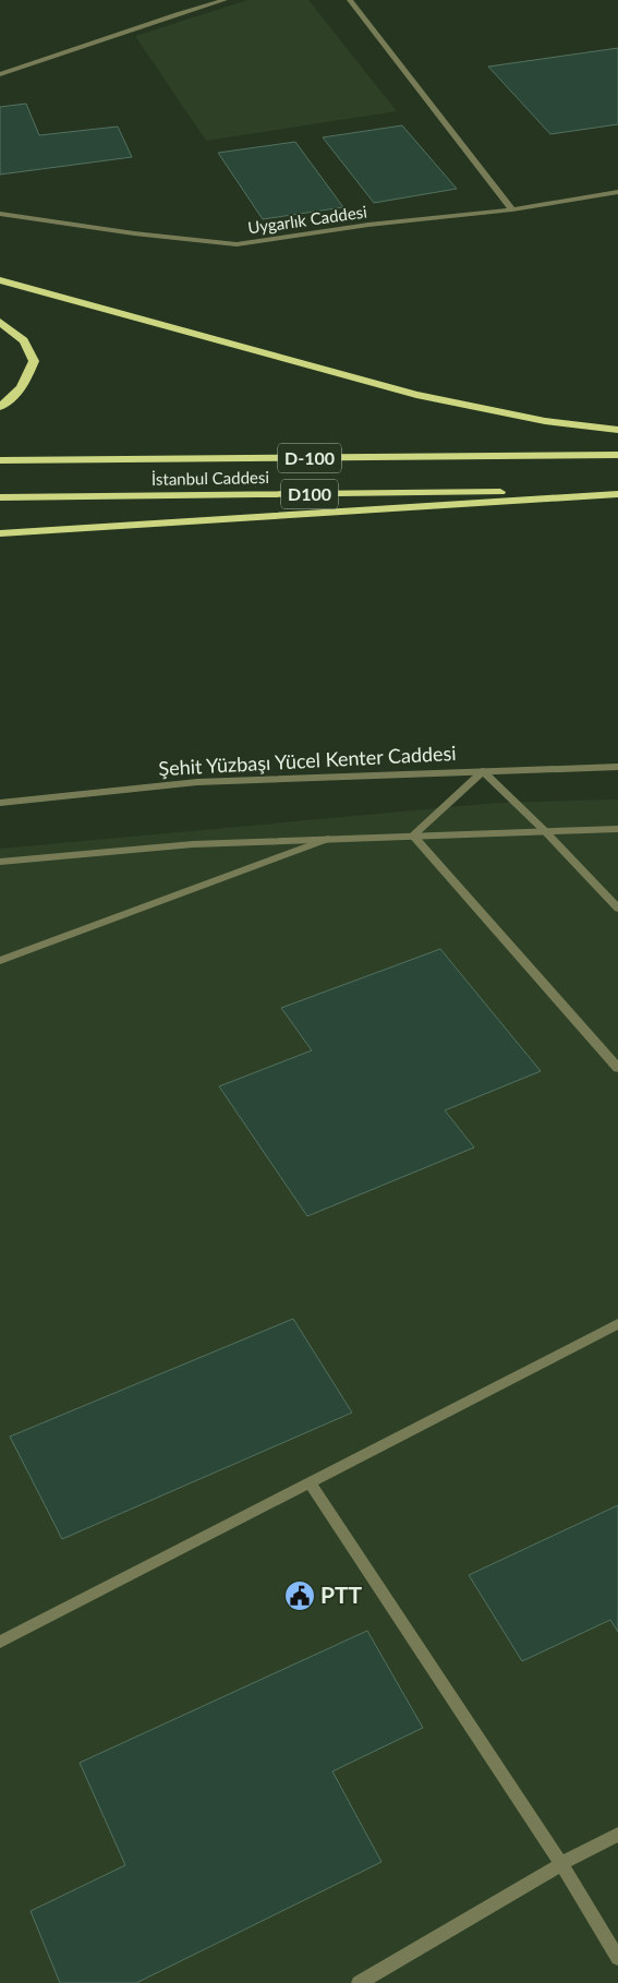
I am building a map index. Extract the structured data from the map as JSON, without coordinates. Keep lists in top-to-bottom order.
{
  "streets": {
    "highway": ["D-100", "İstanbul Caddesi", "D100"],
    "street": ["Uygarlık Caddesi", "Şehit Yüzbaşı Yücel Kenter Caddesi"]
  },
  "places": {
    "public building": ["PTT"]
  }
}
